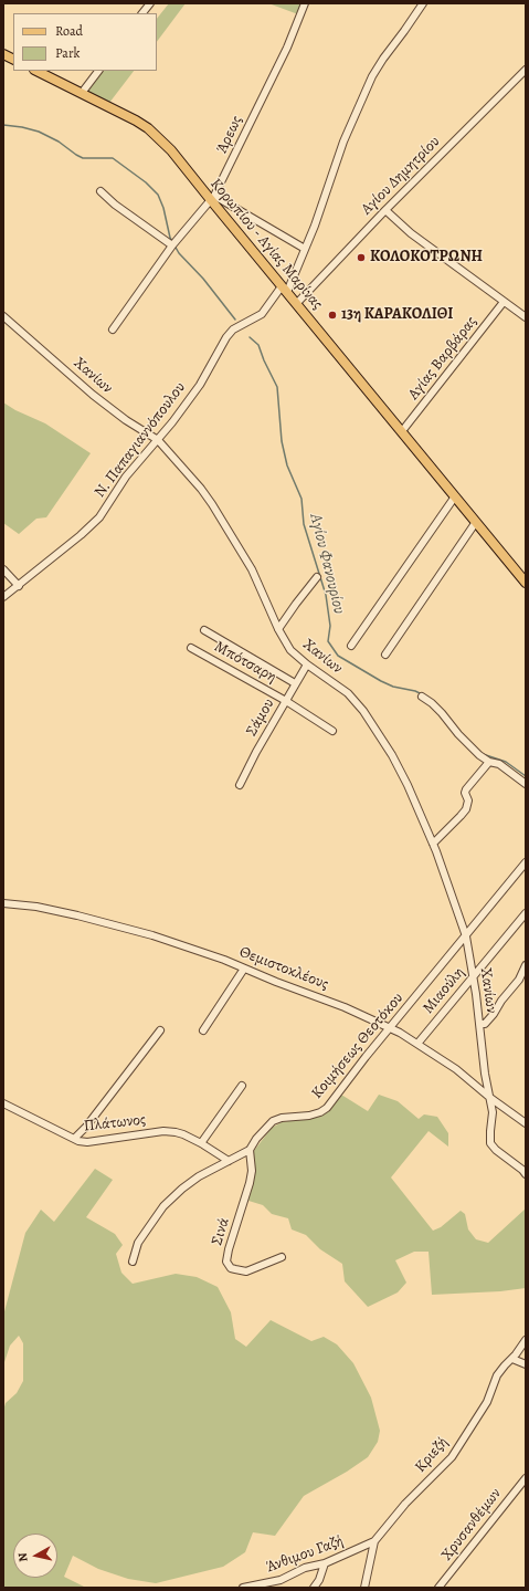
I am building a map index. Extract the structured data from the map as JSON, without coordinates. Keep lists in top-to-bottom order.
{
  "streets": {
    "main road": ["Κορωπίου - Αγίας Μαρίνας"],
    "street": [
      "Άρεως",
      "Αγίου Δημητρίου",
      "Αγίας Βαρβάρας",
      "Χανίων",
      "Ν. Παπαγιαννόπουλου",
      "Μπότσαρη",
      "Σάμου",
      "Θεμιστοκλέους",
      "Μιαούλη",
      "Κοιμήσεως Θεοτόκου",
      "Πλάτωνος",
      "Σινά",
      "Κριεζή",
      "Χρυσανθέμων",
      "Άνθιμου Γαζή"
    ]
  },
  "crossings": [
    ["Άρεως", "Κορωπίου - Αγίας Μαρίνας"],
    ["Αγίου Δημητρίου", "Κορωπίου - Αγίας Μαρίνας"],
    ["Κορωπίου - Αγίας Μαρίνας", "Αγίας Βαρβάρας"],
    ["Κορωπίου - Αγίας Μαρίνας", "Ν. Παπαγιαννόπουλου"],
    ["Χανίων", "Ν. Παπαγιαννόπουλου"],
    ["Χανίων", "Σάμου"],
    ["Χανίων", "Θεμιστοκλέους"],
    ["Χανίων", "Μιαούλη"],
    ["Χανίων", "Κοιμήσεως Θεοτόκου"],
    ["Μπότσαρη", "Σάμου"],
    ["Θεμιστοκλέους", "Μιαούλη"],
    ["Θεμιστοκλέους", "Κοιμήσεως Θεοτόκου"],
    ["Κοιμήσεως Θεοτόκου", "Πλάτωνος"],
    ["Κοιμήσεως Θεοτόκου", "Σινά"],
    ["Κριεζή", "Άνθιμου Γαζή"]
  ],
  "water": ["Αγίου Φανουρίου"],
  "places": ["ΚΟΛΟΚΟΤΡΩΝΗ", "13η ΚΑΡΑΚΟΛΙΘΙ"],
  "legend": ["Road", "Park"],
  "north": "left"
}
